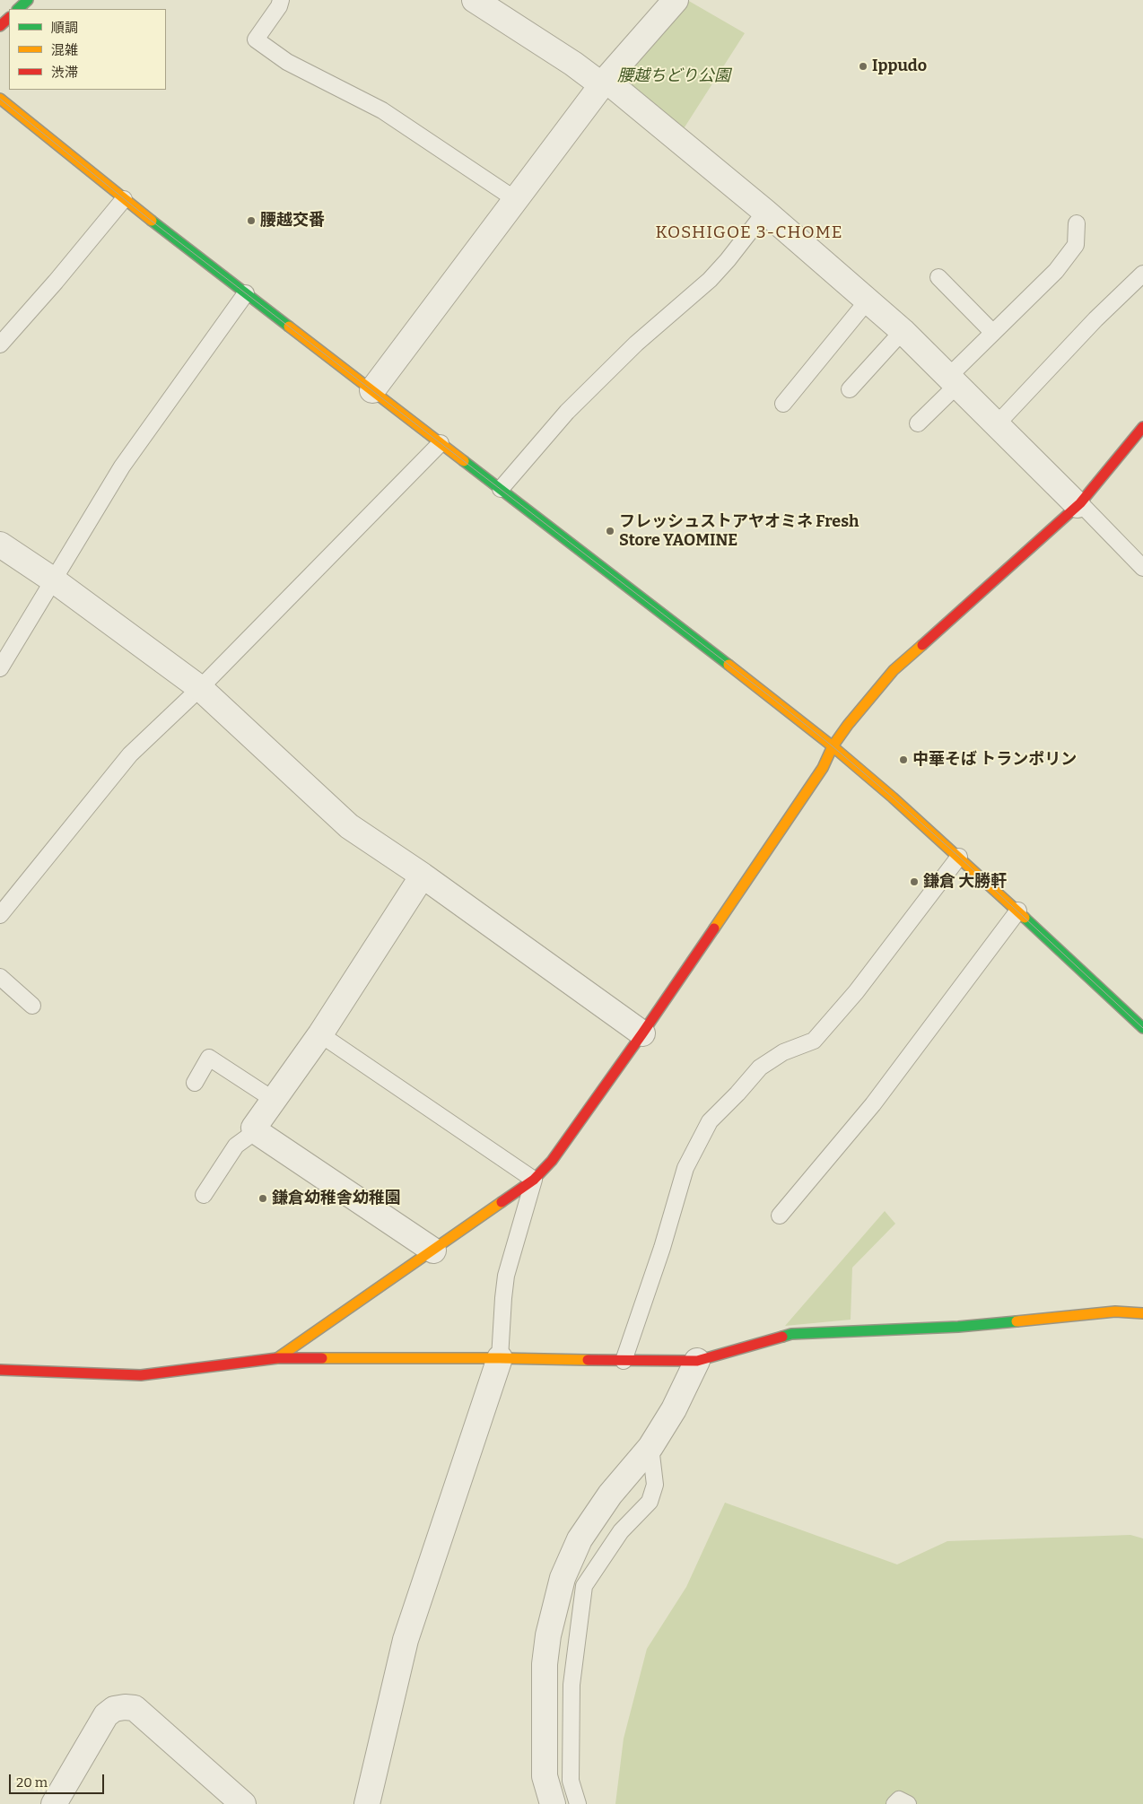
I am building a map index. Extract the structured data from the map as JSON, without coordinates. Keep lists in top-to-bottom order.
{
  "districts": ["KOSHIGOE 3-CHOME"],
  "parks": ["腰越ちどり公園"],
  "places": [
    "Ippudo",
    "腰越交番",
    "フレッシュストアヤオミネ Fresh Store YAOMINE",
    "中華そば トランポリン",
    "鎌倉 大勝軒",
    "鎌倉幼稚舎幼稚園"
  ],
  "legend": ["順調", "混雑", "渋滞"],
  "scale_bar": "20 m"
}
